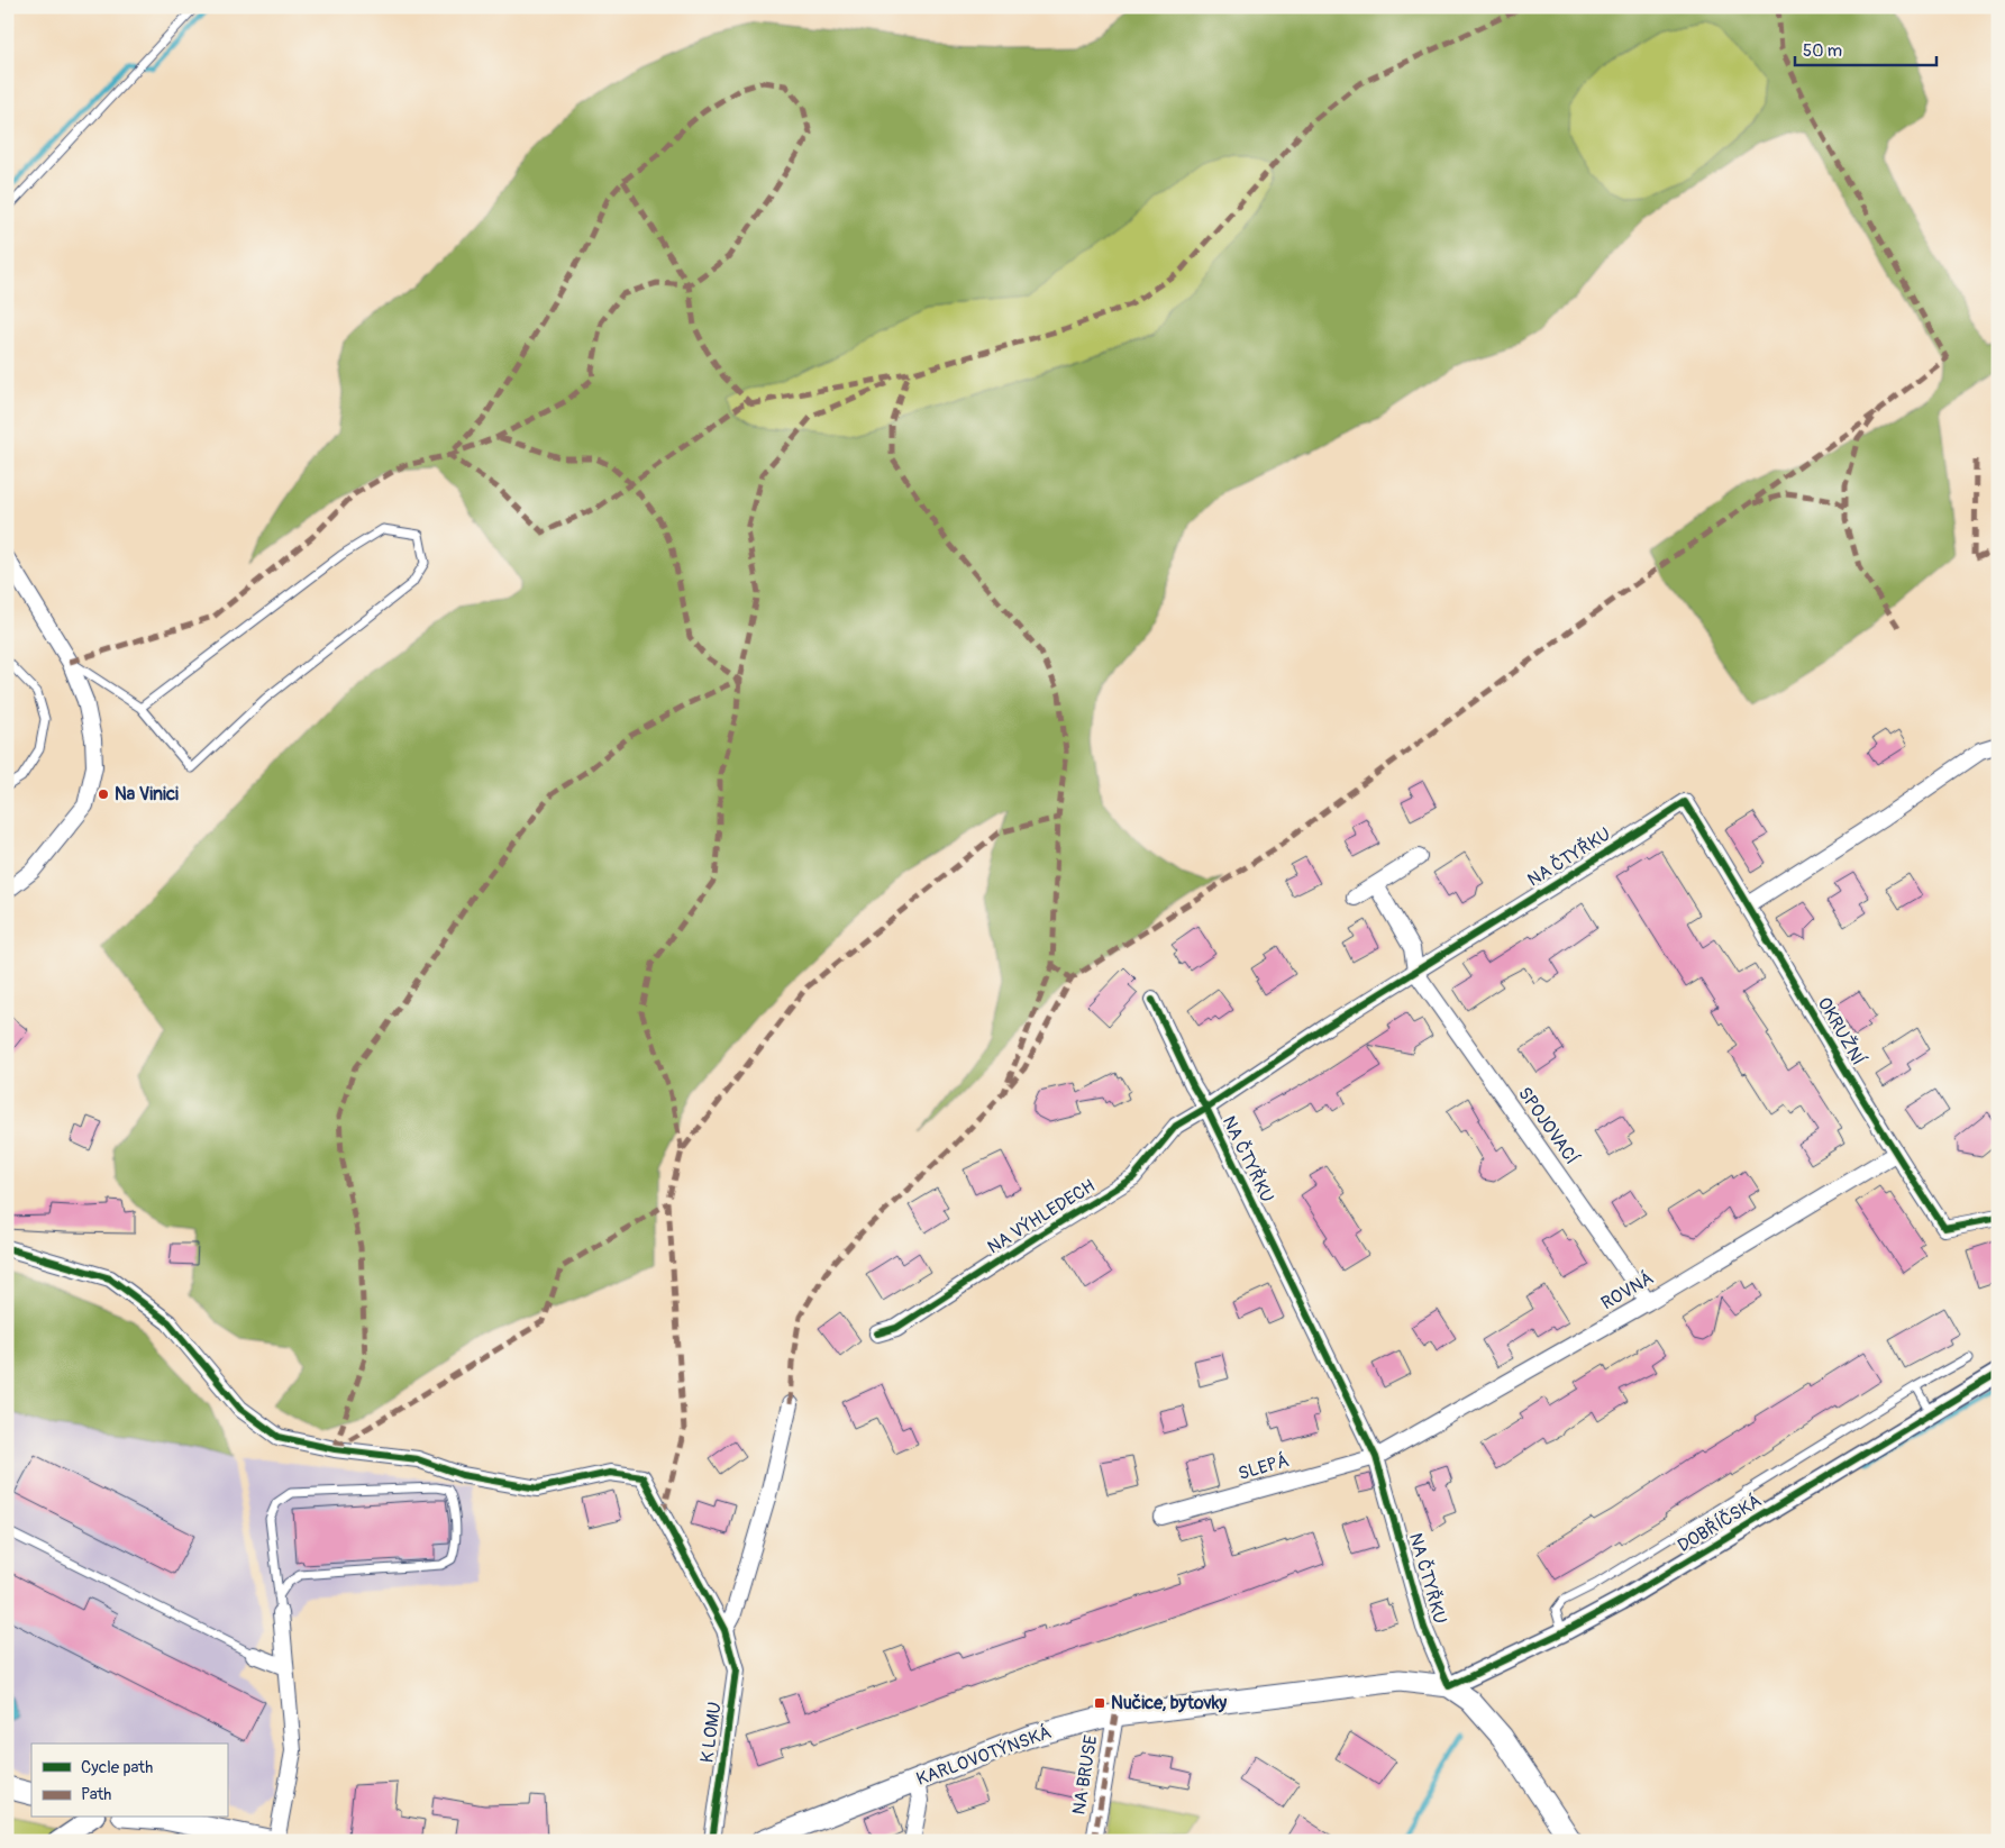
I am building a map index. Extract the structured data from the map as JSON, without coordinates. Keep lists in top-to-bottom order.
{
  "streets": {
    "main road": ["KARLOVOTÝNSKÁ"],
    "street": [
      "NA ČTYŘKU",
      "OKRUŽNÍ",
      "SPOJOVACÍ",
      "NA VÝHLEDECH",
      "ROVNÁ",
      "SLEPÁ",
      "DOBŘÍČSKÁ",
      "K LOMU",
      "NA BRUSE"
    ]
  },
  "crossings": [
    ["NA ČTYŘKU", "OKRUŽNÍ"],
    ["NA ČTYŘKU", "SPOJOVACÍ"],
    ["NA ČTYŘKU", "NA VÝHLEDECH"],
    ["NA ČTYŘKU", "ROVNÁ"],
    ["NA ČTYŘKU", "SLEPÁ"],
    ["NA ČTYŘKU", "DOBŘÍČSKÁ"],
    ["NA ČTYŘKU", "KARLOVOTÝNSKÁ"],
    ["OKRUŽNÍ", "ROVNÁ"],
    ["SPOJOVACÍ", "ROVNÁ"],
    ["ROVNÁ", "SLEPÁ"],
    ["DOBŘÍČSKÁ", "KARLOVOTÝNSKÁ"],
    ["KARLOVOTÝNSKÁ", "NA BRUSE"]
  ],
  "places": {
    "other": ["Na Vinici"],
    "transit": ["Nučice, bytovky"]
  },
  "legend": ["Cycle path", "Path"],
  "scale_bar": "50 m"
}
